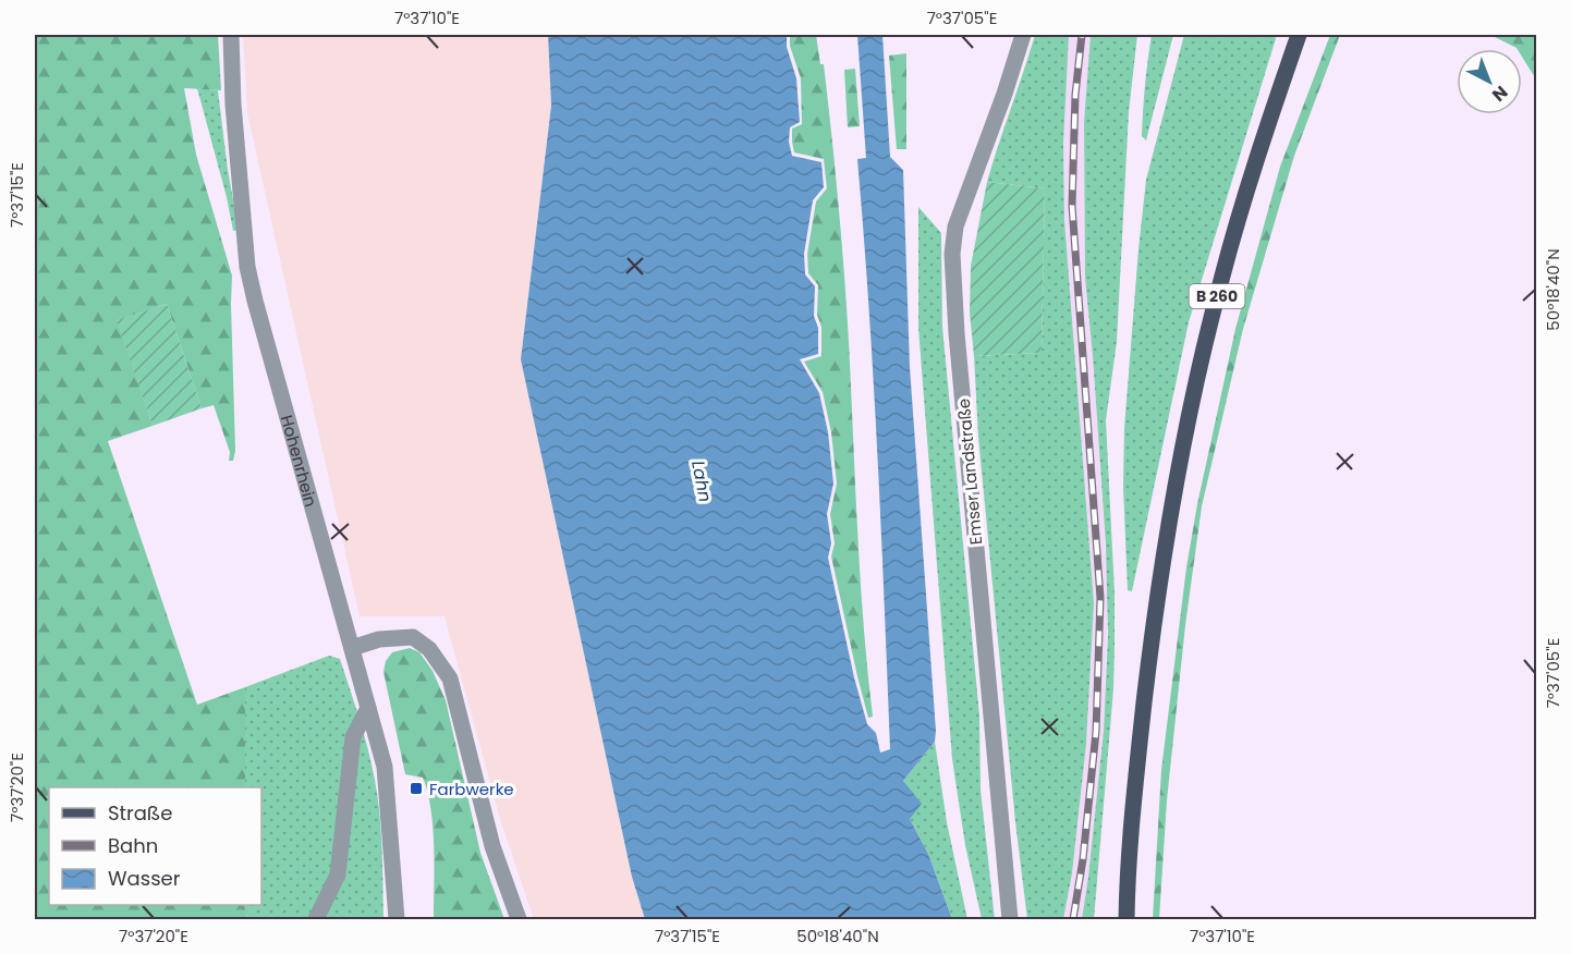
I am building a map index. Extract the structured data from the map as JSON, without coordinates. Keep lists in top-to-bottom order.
{
  "streets": {
    "main road": ["B 260"],
    "street": ["Hohenrhein", "Emser Landstraße"]
  },
  "water": ["Lahn"],
  "places": {
    "transit": ["Farbwerke"]
  },
  "legend": ["Straße", "Bahn", "Wasser"],
  "north": "bottom right",
  "coordinates": [
    "7°37'10\"E",
    "7°37'05\"E",
    "7°37'15\"E",
    "50°18'40\"N",
    "7°37'20\"E"
  ]
}
